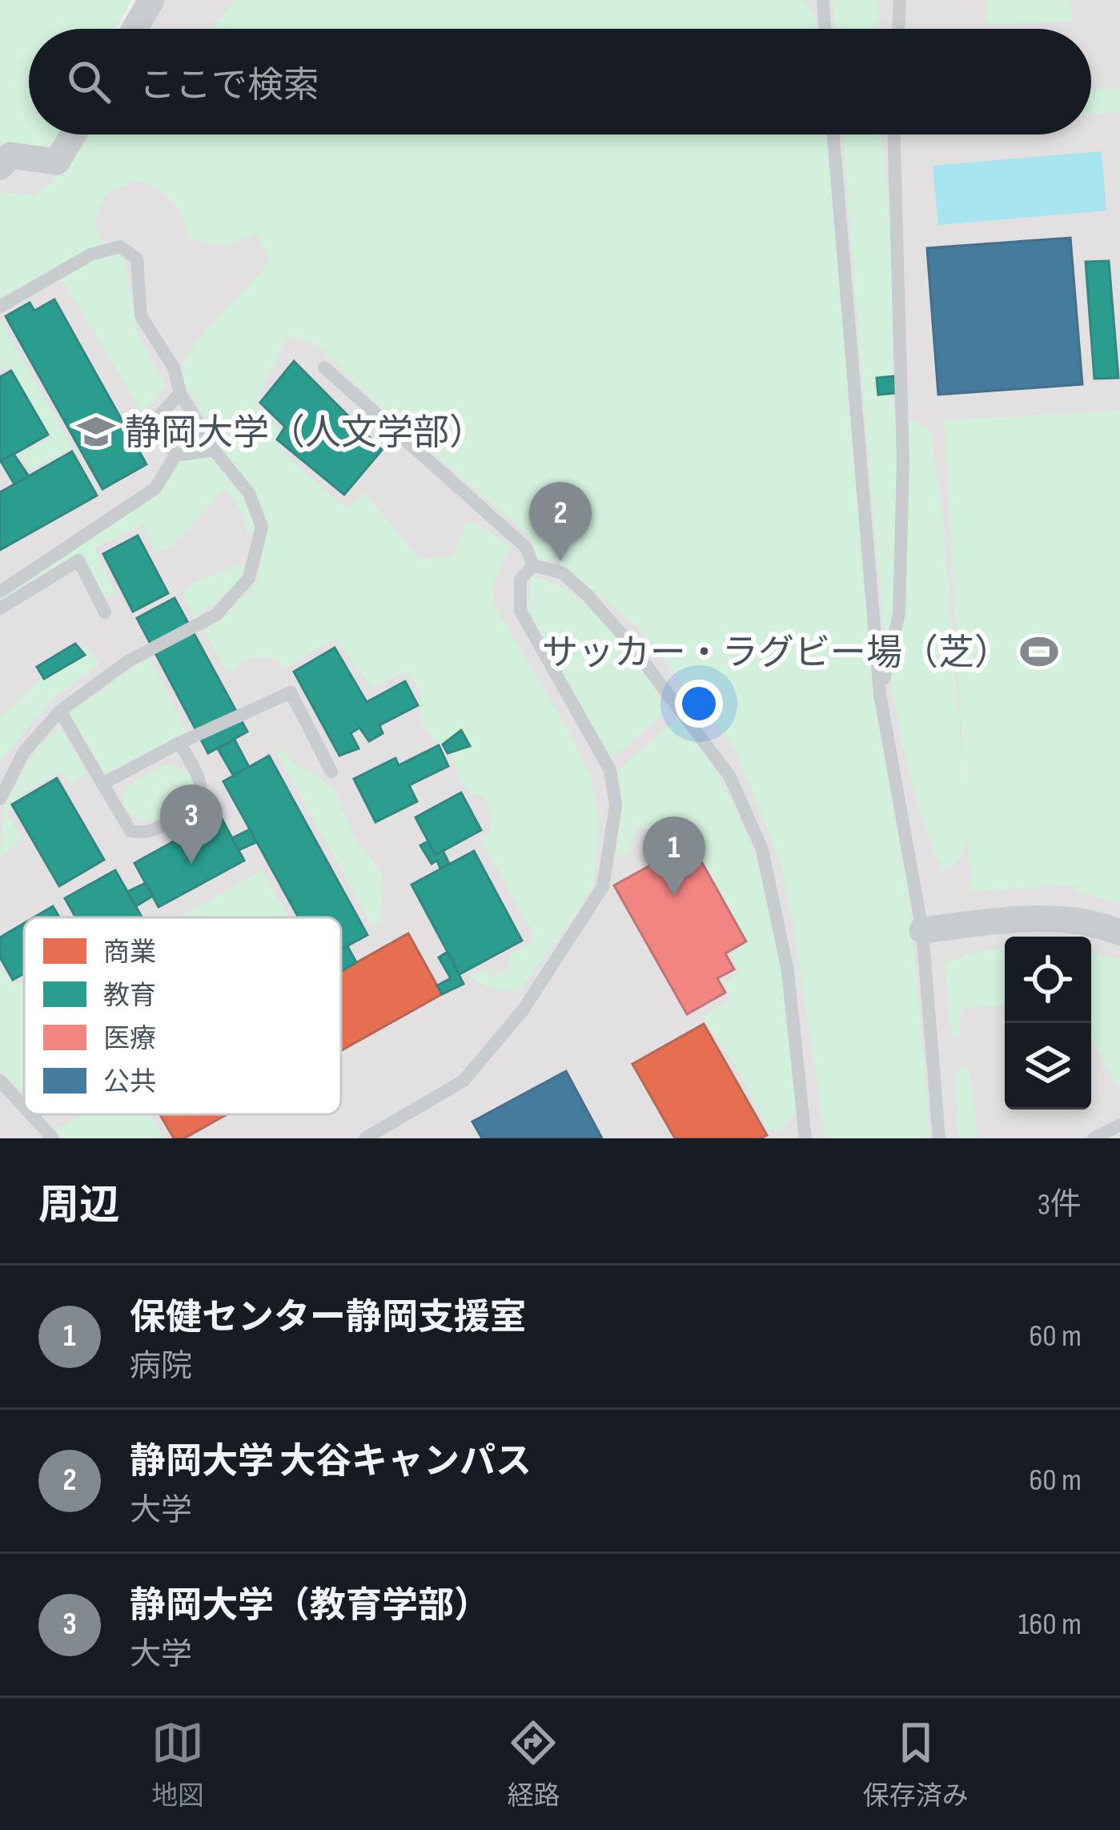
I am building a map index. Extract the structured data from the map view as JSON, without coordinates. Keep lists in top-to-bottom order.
{
  "places": {
    "school or university": ["静岡大学（人文学部）"],
    "sports": ["サッカー・ラグビー場（芝）"]
  },
  "legend": [
    "商業",
    "教育",
    "医療",
    "公共"
  ],
  "page": {
    "search": "ここで検索",
    "pins": ["2", "3", "1"],
    "heading": ["周辺", "3件"],
    "list": [
      {
        "mark": "1",
        "name": "保健センター静岡支援室",
        "note": "病院",
        "value": "60 m"
      },
      {
        "mark": "2",
        "name": "静岡大学 大谷キャンパス",
        "note": "大学",
        "value": "60 m"
      },
      {
        "mark": "3",
        "name": "静岡大学（教育学部）",
        "note": "大学",
        "value": "160 m"
      }
    ],
    "nav": ["地図", "経路", "保存済み"]
  }
}
